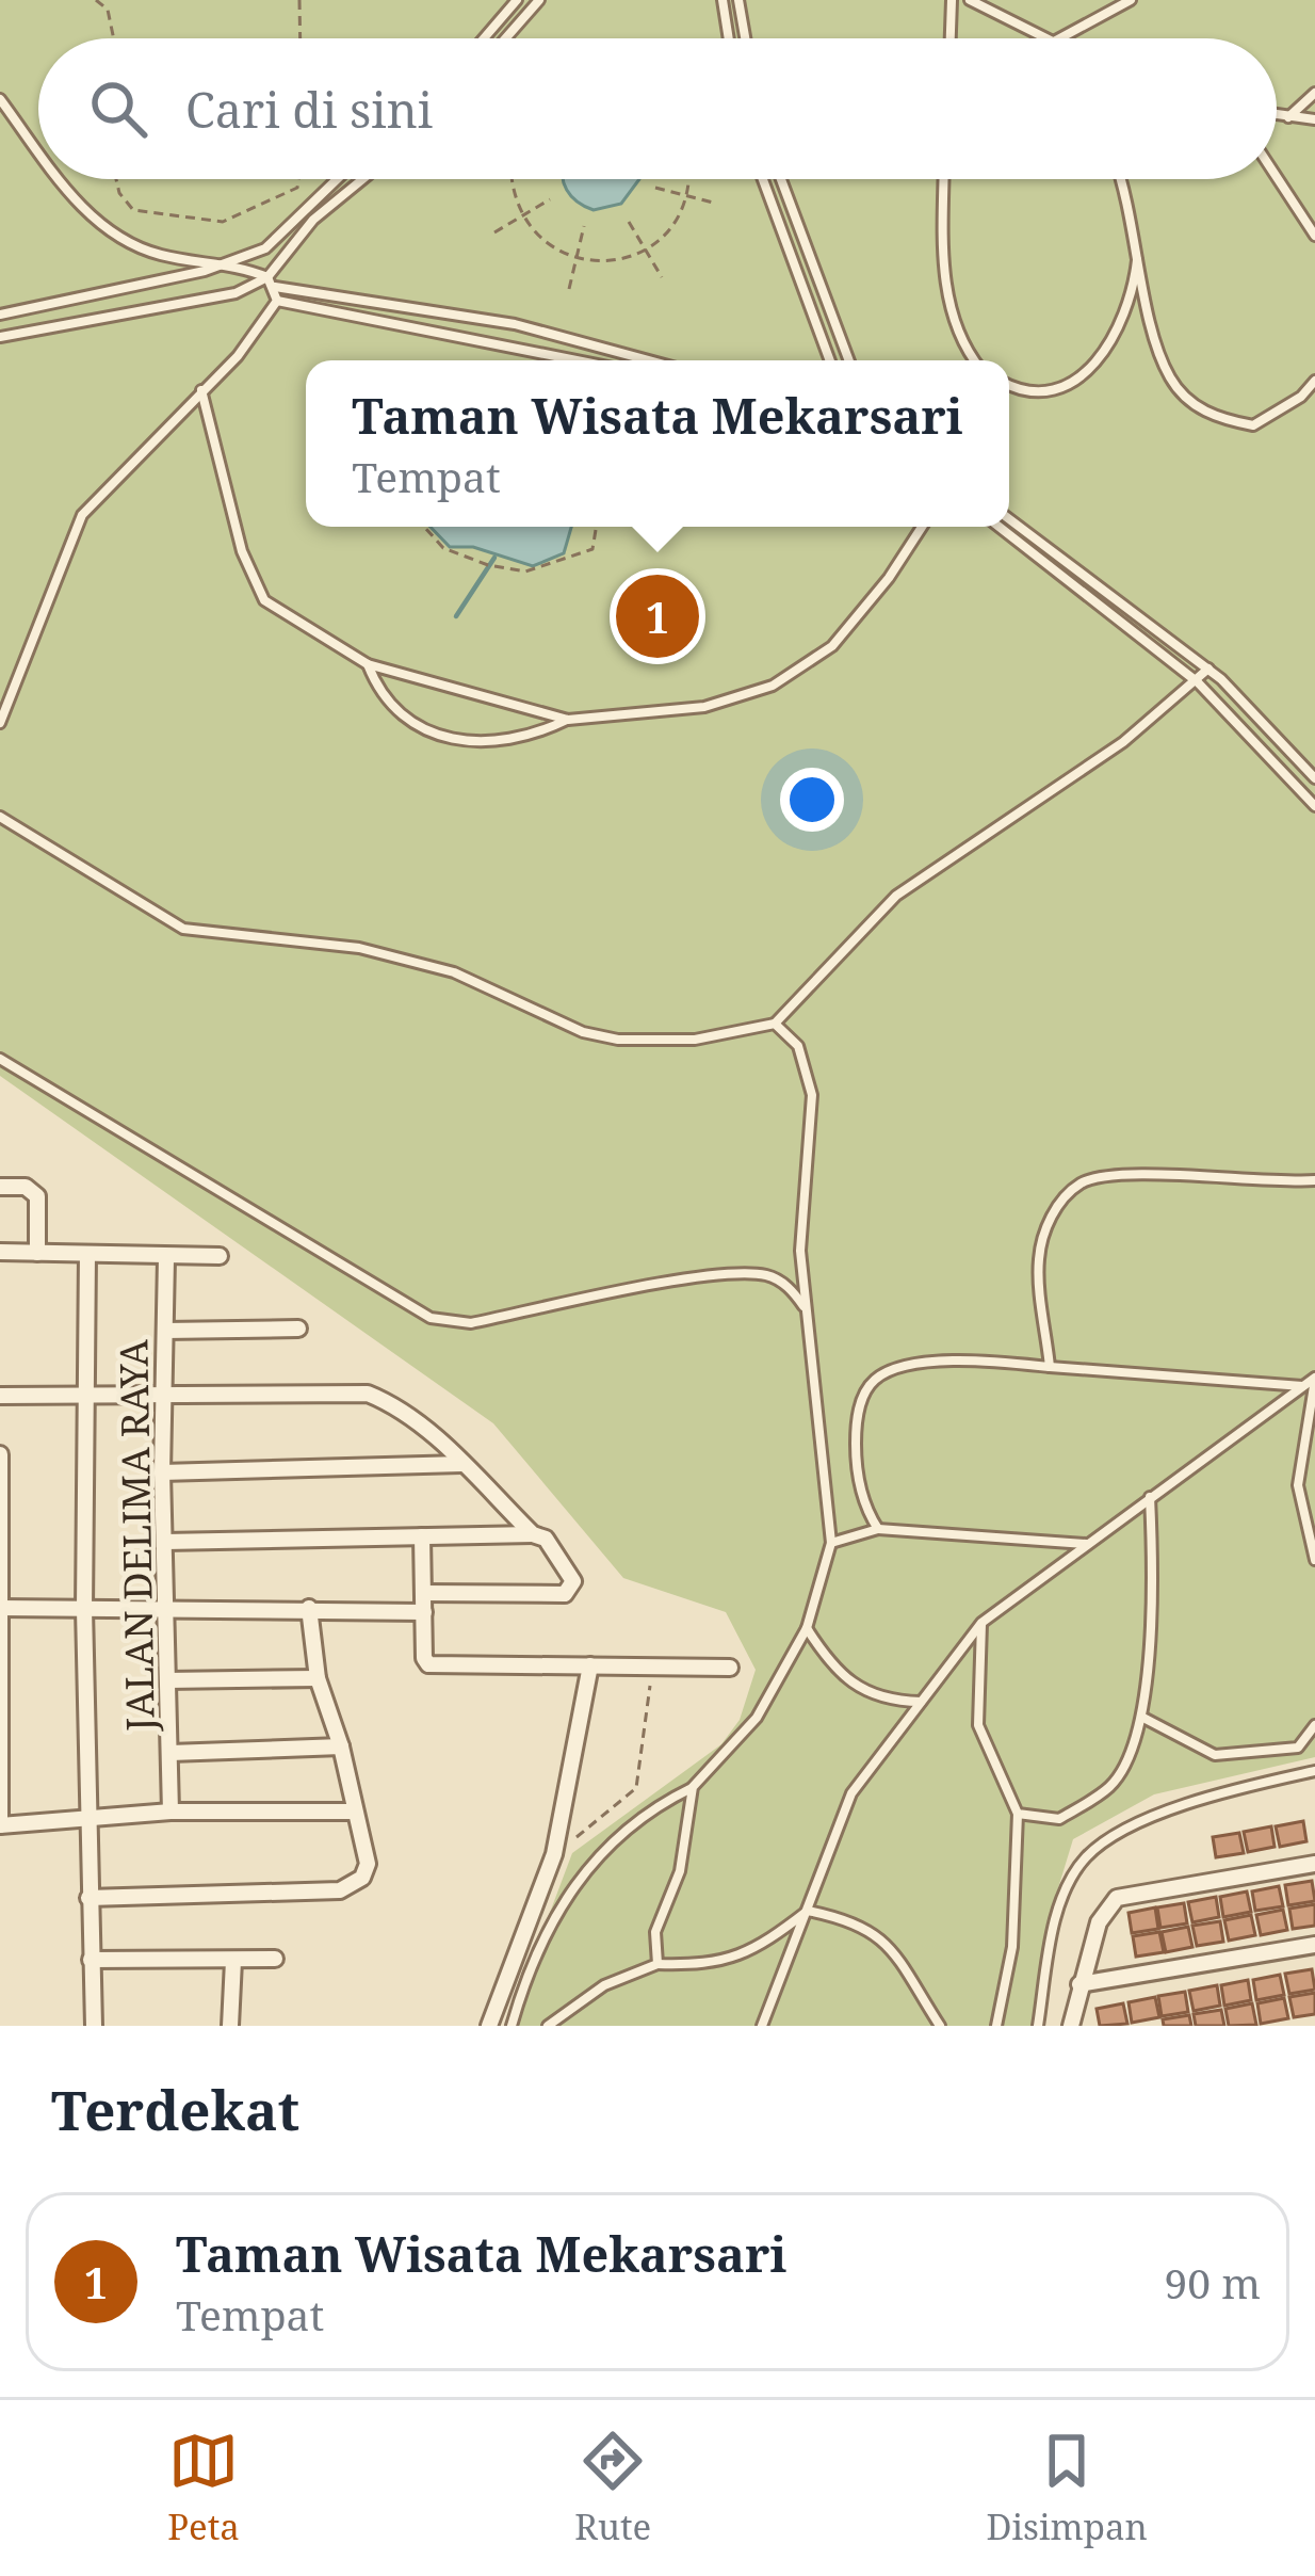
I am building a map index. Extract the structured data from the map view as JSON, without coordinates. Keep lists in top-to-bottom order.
{
  "streets": {
    "street": ["JALAN DELIMA RAYA"]
  },
  "page": {
    "search": "Cari di sini",
    "popup": ["Taman Wisata Mekarsari", "Tempat"],
    "pins": "1",
    "heading": "Terdekat",
    "list": [
      {
        "mark": "1",
        "name": "Taman Wisata Mekarsari",
        "note": "Tempat",
        "value": "90 m"
      }
    ],
    "nav": ["Peta", "Rute", "Disimpan"]
  }
}
